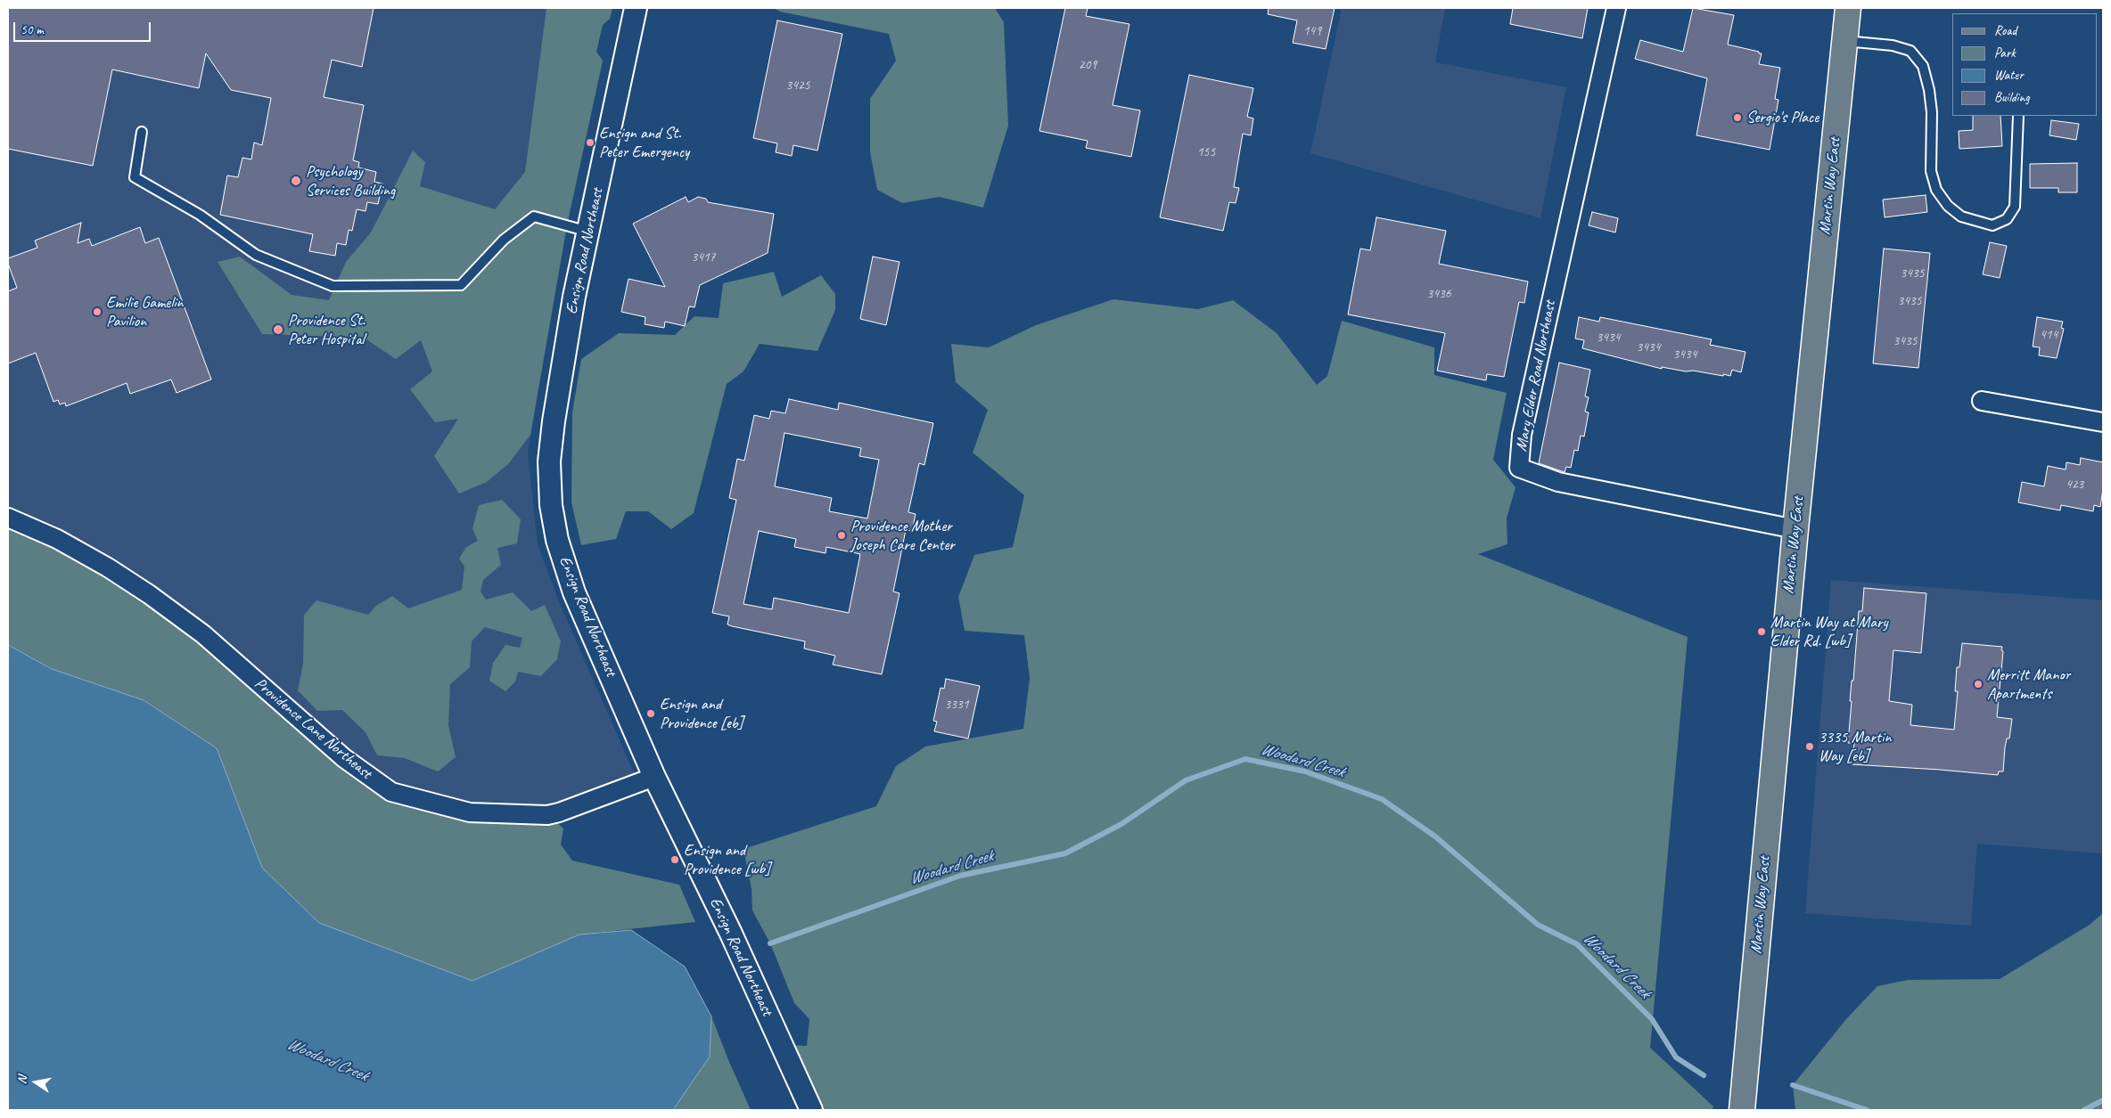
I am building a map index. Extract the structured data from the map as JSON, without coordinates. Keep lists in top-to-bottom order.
{
  "streets": {
    "main road": ["Martin Way East"],
    "street": ["Ensign Road Northeast", "Mary Elder Road Northeast", "Providence Lane Northeast"]
  },
  "crossings": [
    ["Martin Way East", "Mary Elder Road Northeast"],
    ["Ensign Road Northeast", "Providence Lane Northeast"]
  ],
  "water": ["Woodard Creek"],
  "places": [
    "Sergio's Place",
    "Ensign and St. Peter Emergency",
    "Psychology Services Building",
    "Emilie Gamelin Pavilion",
    "Providence St. Peter Hospital",
    "Providence Mother Joseph Care Center",
    "Martin Way at Mary Elder Rd. [wb]",
    "Merritt Manor Apartments",
    "Ensign and Providence [eb]",
    "3335 Martin Way [eb]",
    "Ensign and Providence [wb]"
  ],
  "house_numbers": [
    "149",
    "209",
    "3425",
    "155",
    "3417",
    "3435",
    "3436",
    "3435",
    "414",
    "3434",
    "3435",
    "3434",
    "3434",
    "423",
    "3331"
  ],
  "legend": [
    "Road",
    "Park",
    "Water",
    "Building"
  ],
  "scale_bar": "50 m",
  "north": "left"
}
